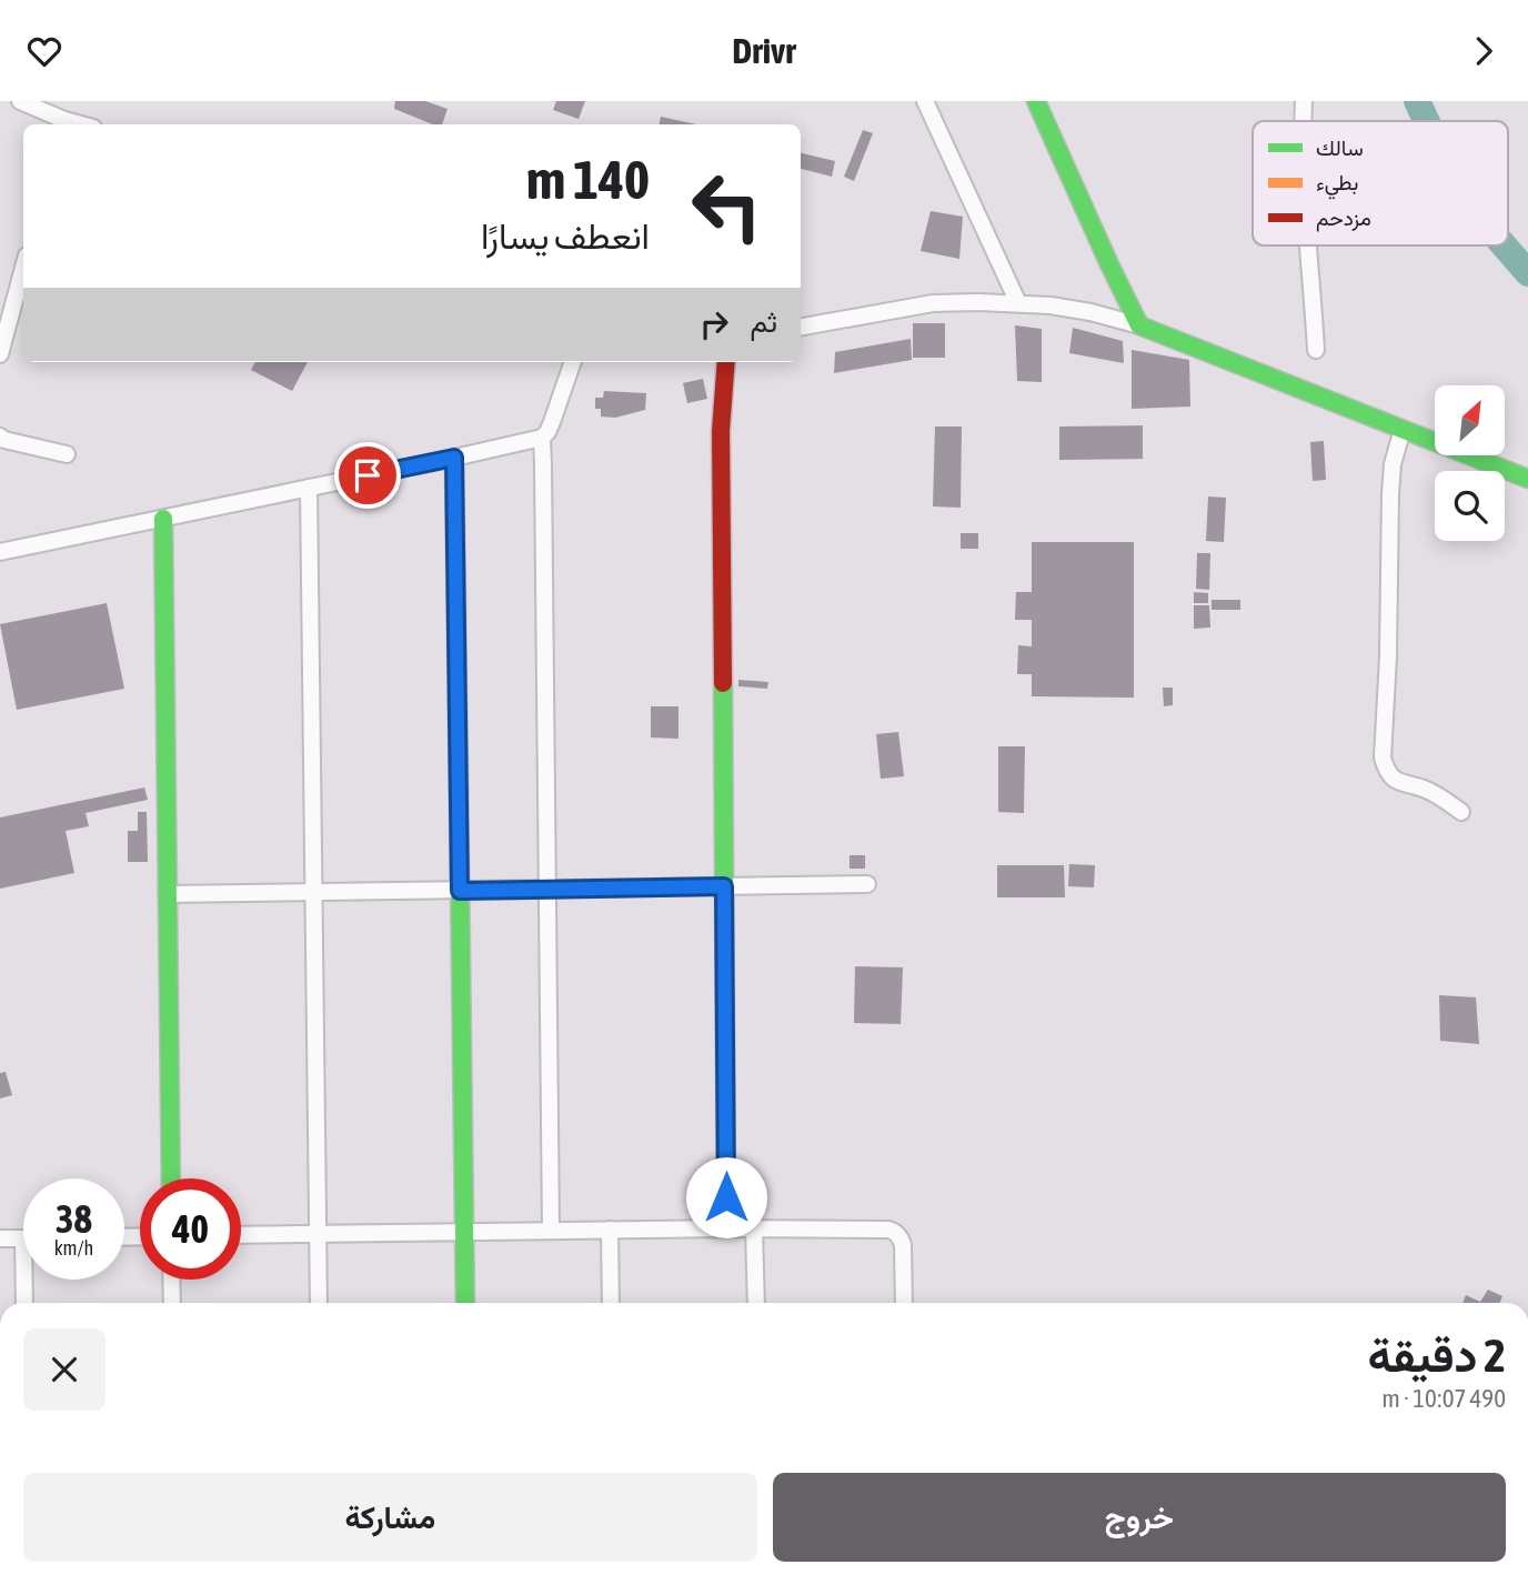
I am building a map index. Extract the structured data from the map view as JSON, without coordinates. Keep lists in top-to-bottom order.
{
  "legend": ["سالك", "بطيء", "مزدحم"],
  "north": "top right",
  "page": {
    "header": "Drivr",
    "turn": ["140 m", "انعطف يسارًا"],
    "then": "ثم",
    "speed": "38 km/h",
    "limit": "40",
    "heading": ["2 دقيقة", "490 m · 10:07"],
    "buttons": ["خروج", "مشاركة"]
  }
}
